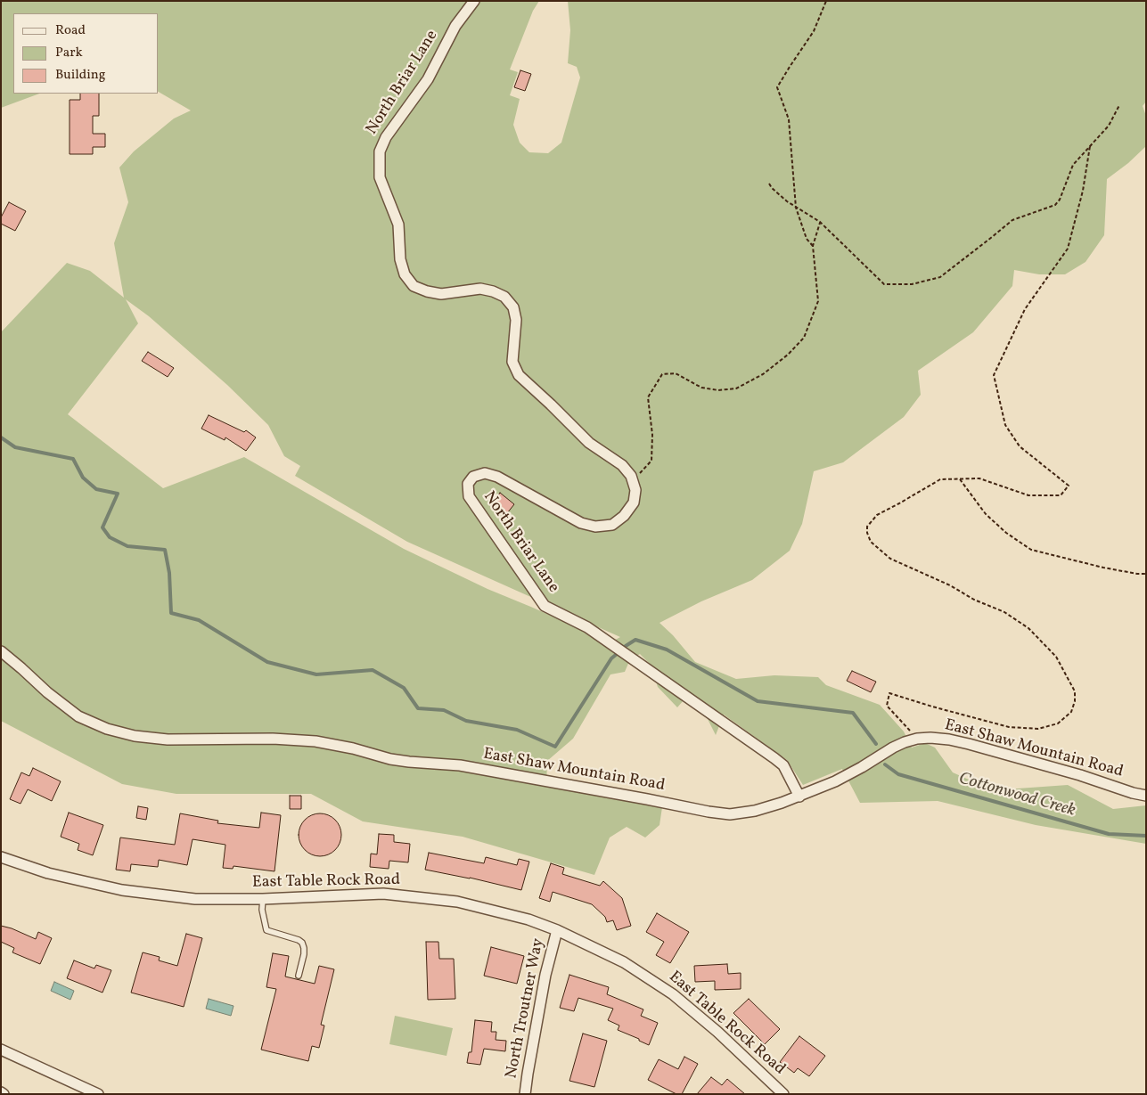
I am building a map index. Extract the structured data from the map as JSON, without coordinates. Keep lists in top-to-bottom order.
{
  "streets": {
    "street": [
      "North Briar Lane",
      "East Shaw Mountain Road",
      "East Table Rock Road",
      "North Troutner Way"
    ]
  },
  "crossings": [
    ["North Briar Lane", "East Shaw Mountain Road"],
    ["East Table Rock Road", "North Troutner Way"]
  ],
  "water": ["Cottonwood Creek"],
  "legend": ["Road", "Park", "Building"]
}
